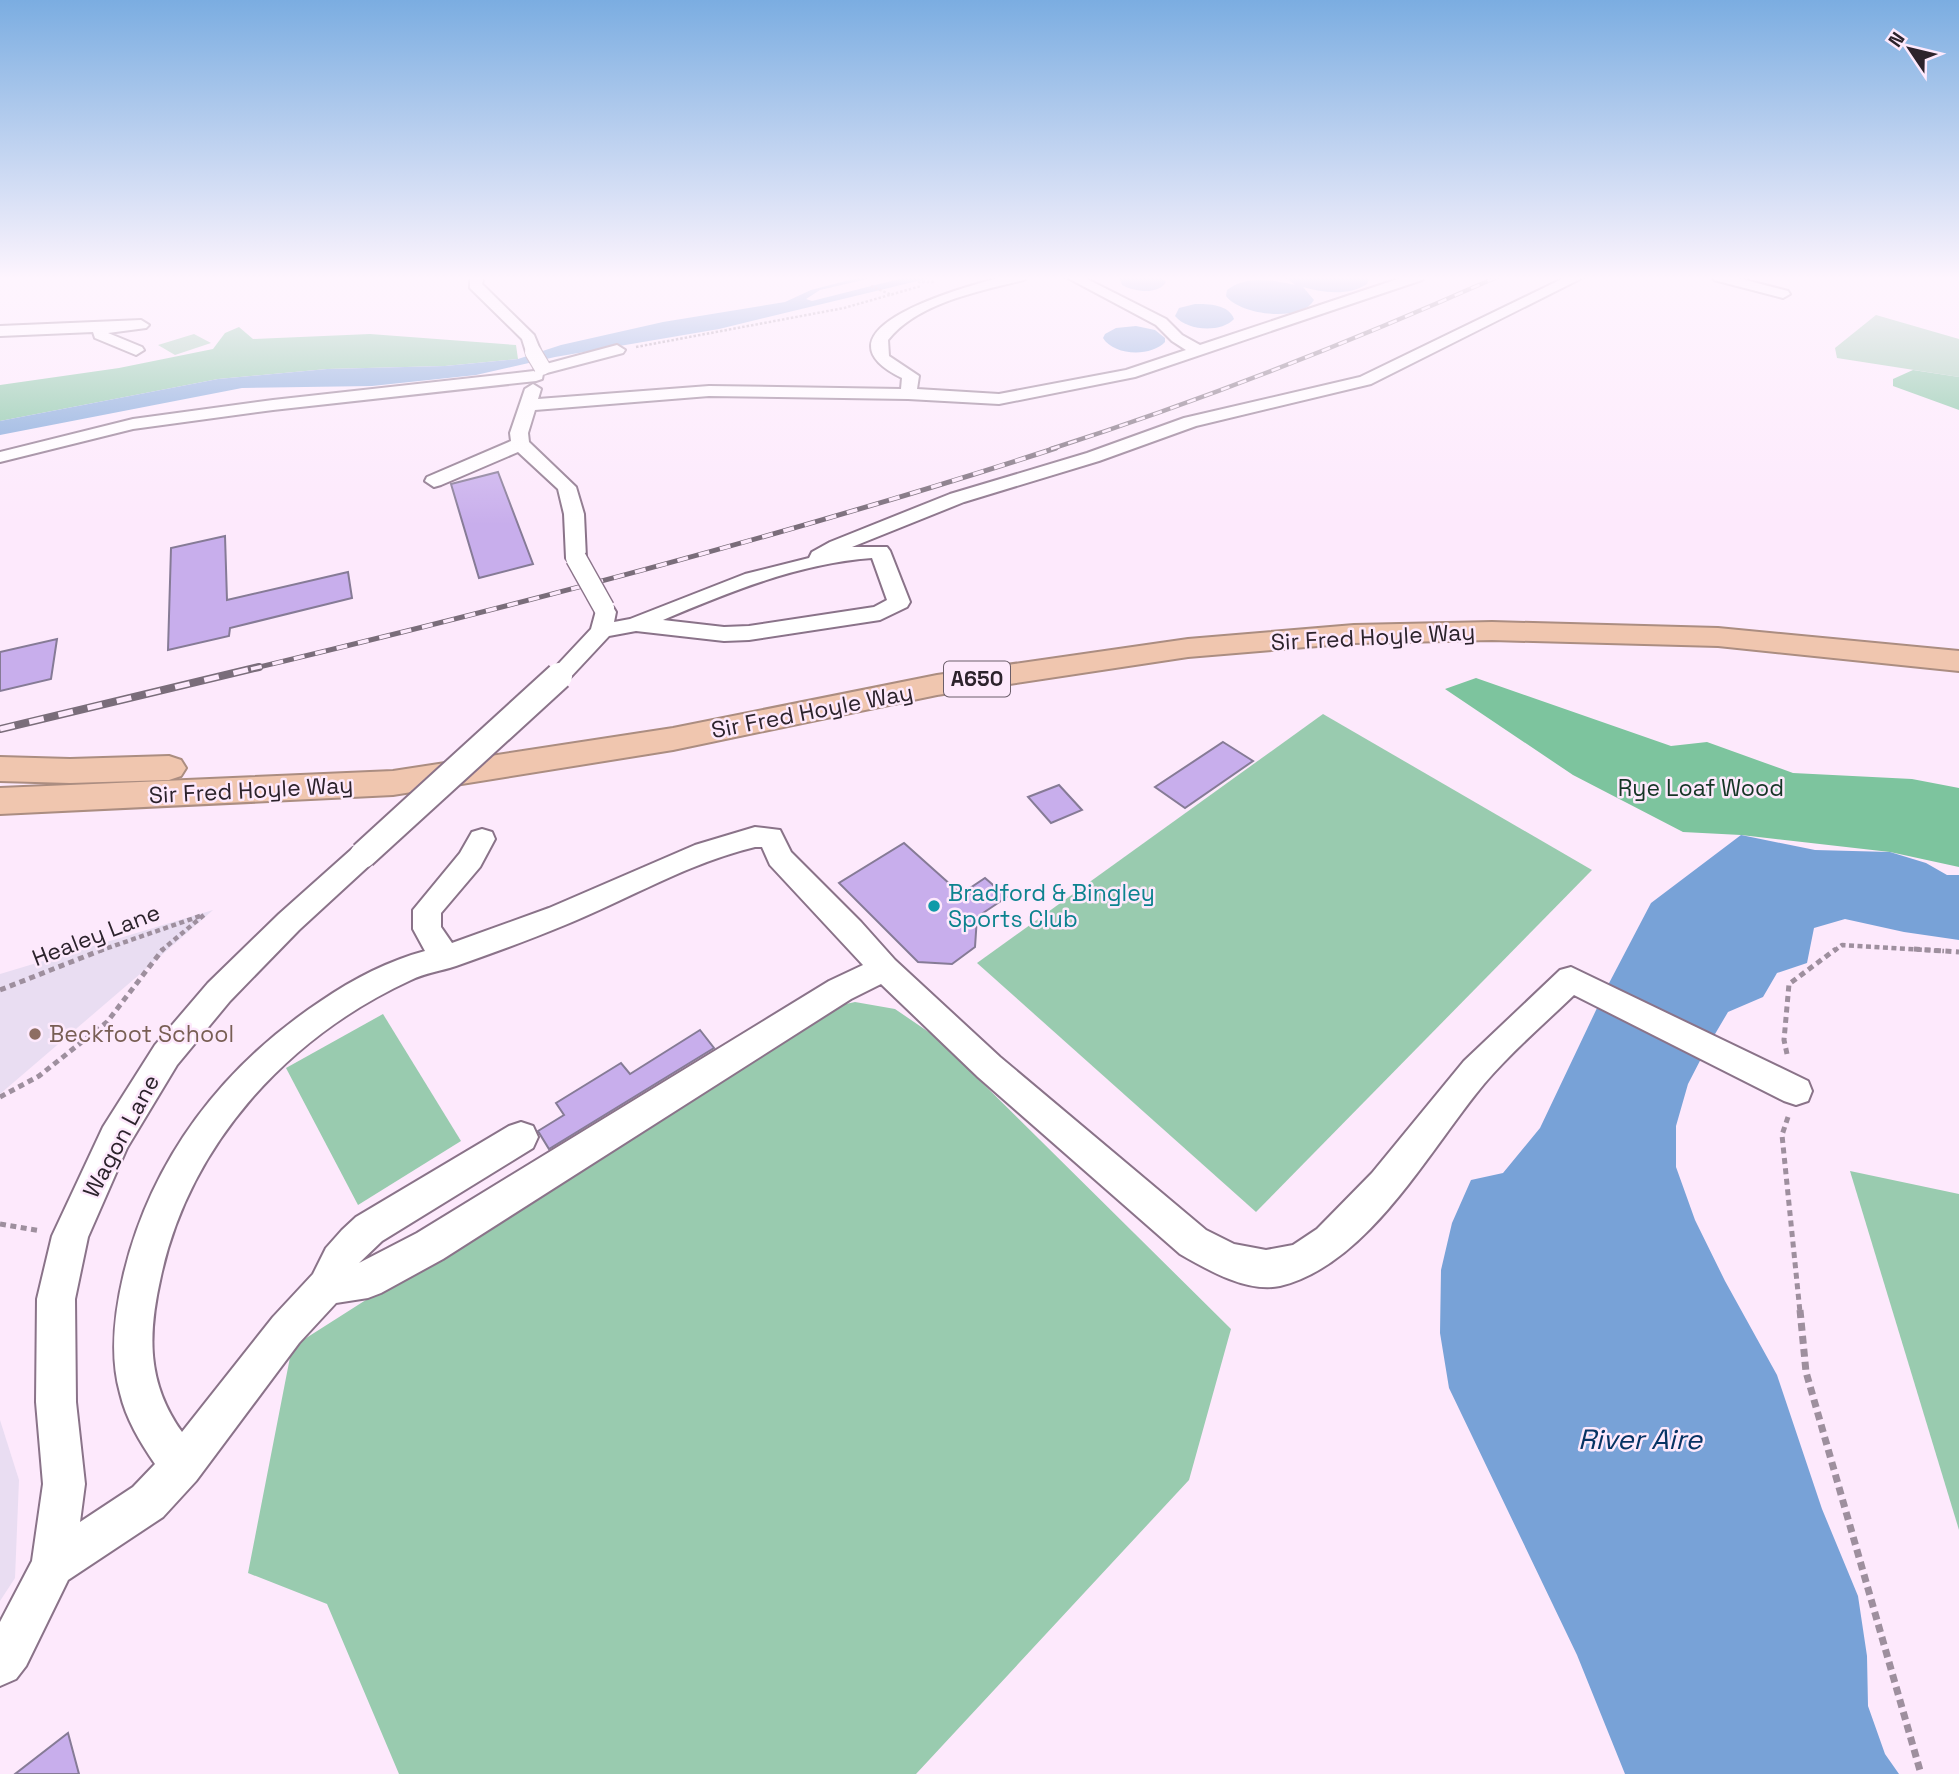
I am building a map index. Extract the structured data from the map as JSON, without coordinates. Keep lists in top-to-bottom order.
{
  "streets": {
    "highway": ["Sir Fred Hoyle Way", "A650"],
    "street": ["Wagon Lane"],
    "path": ["Healey Lane"]
  },
  "water": ["River Aire"],
  "parks": ["Rye Loaf Wood"],
  "places": ["Bradford & Bingley Sports Club", "Beckfoot School"],
  "north": "top left"
}
